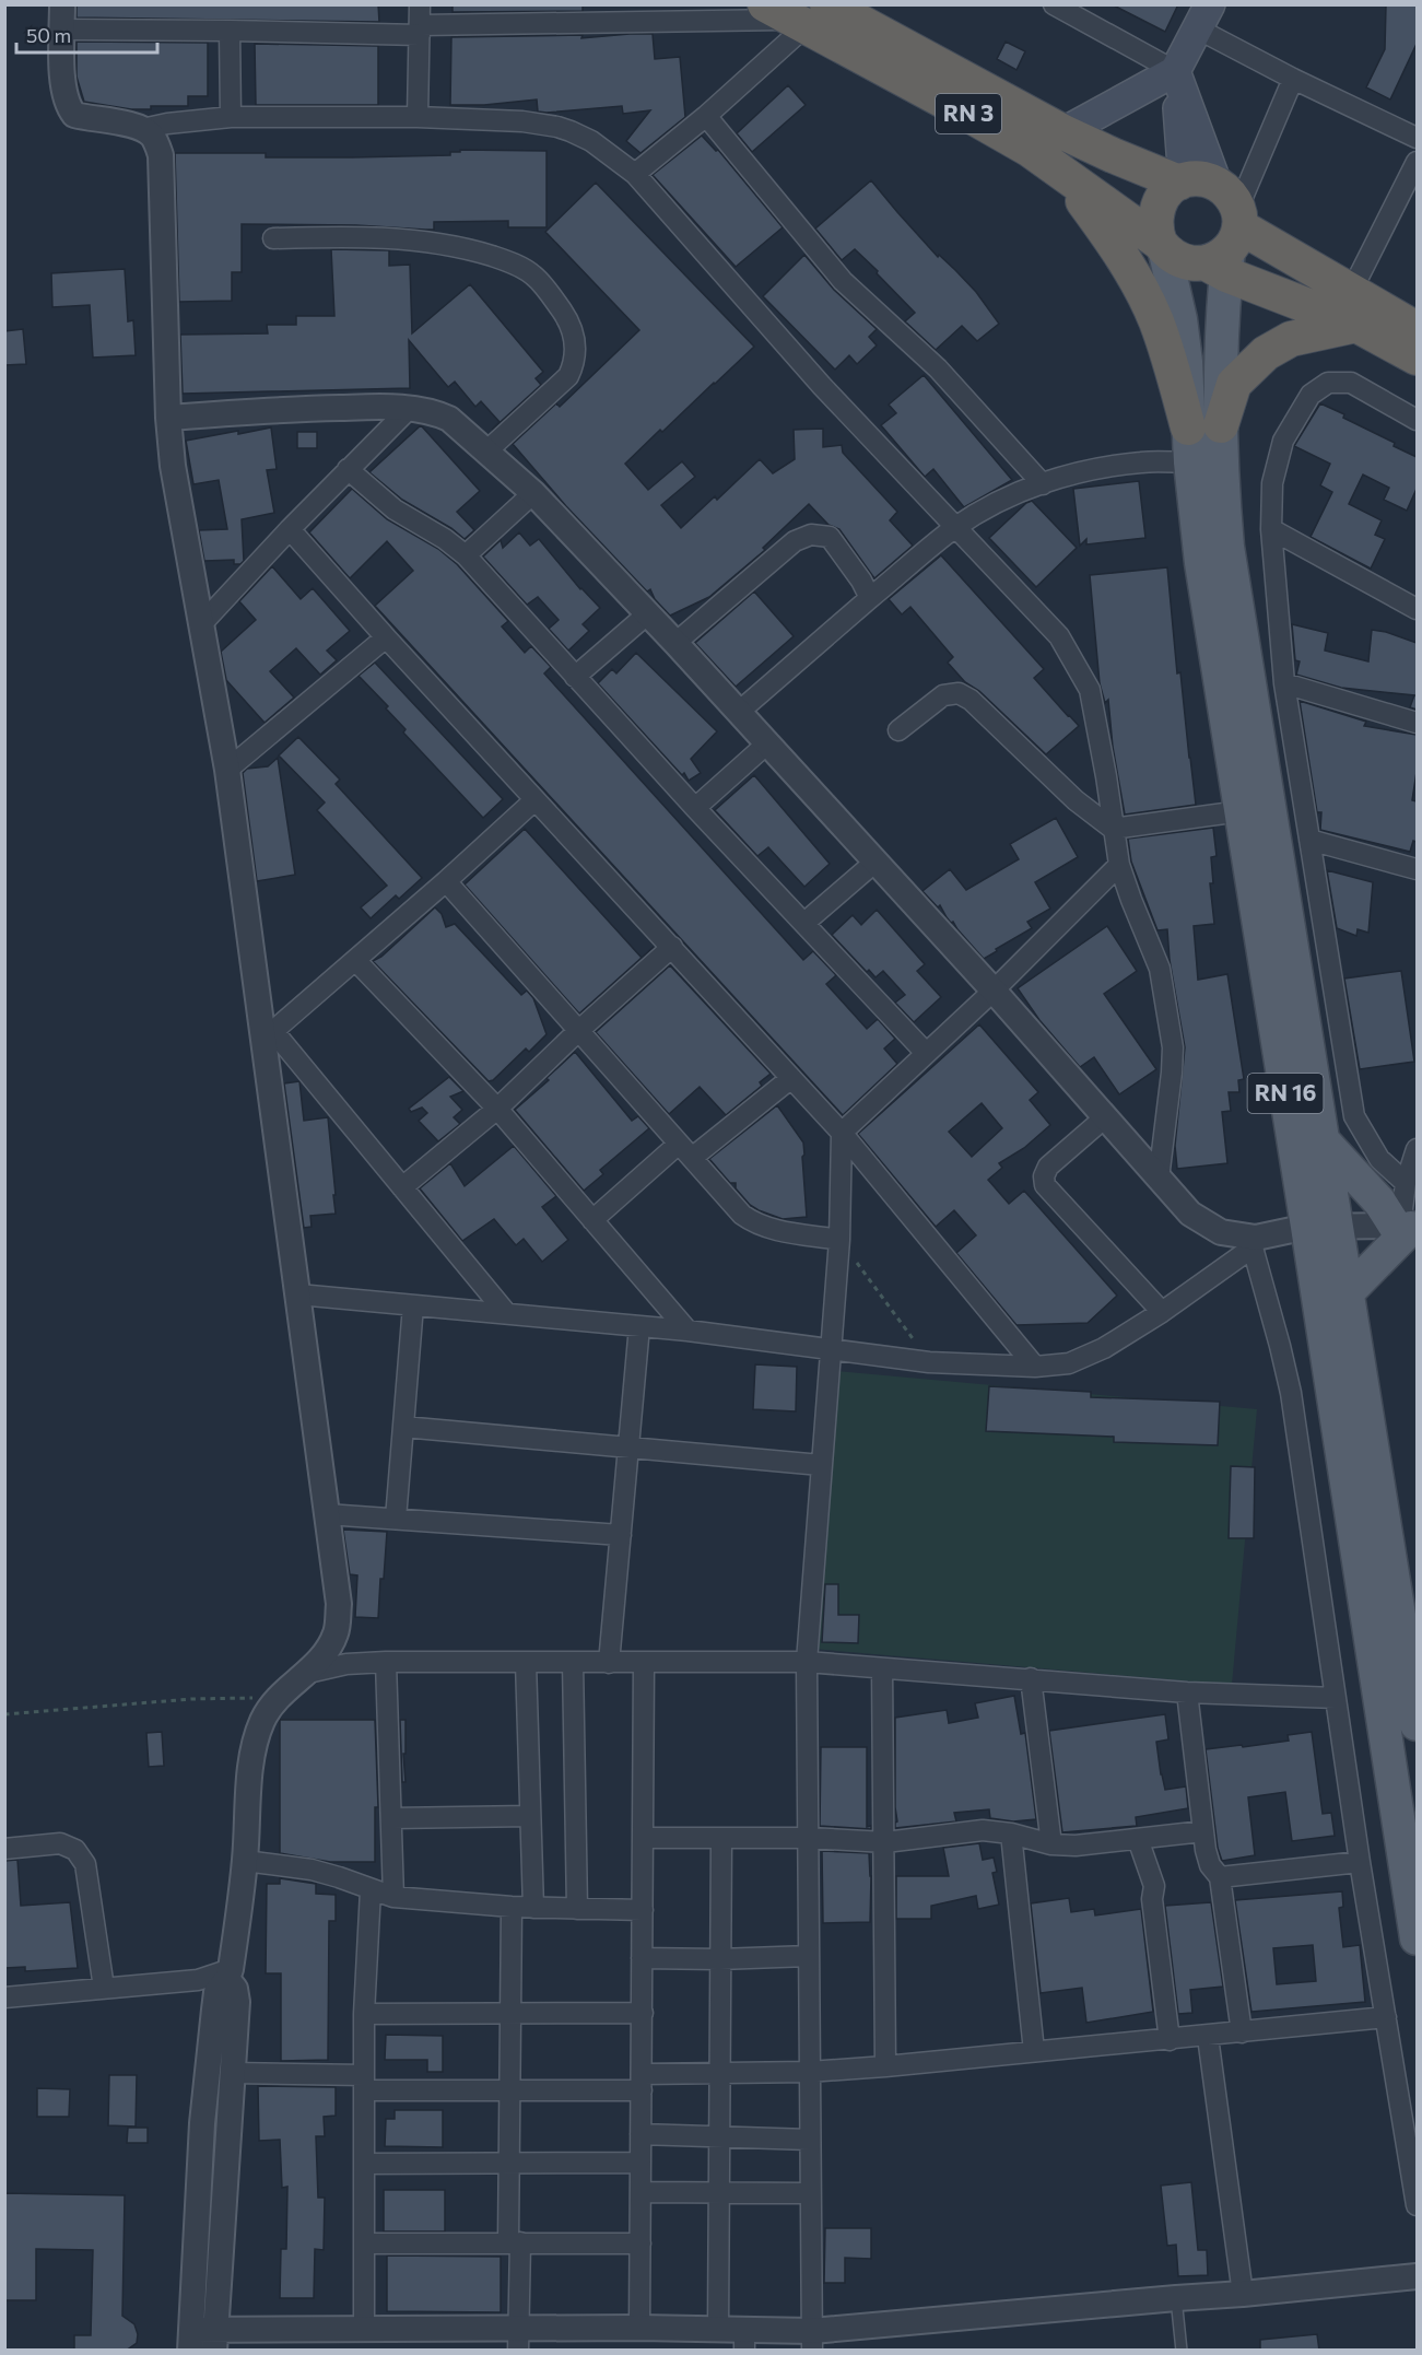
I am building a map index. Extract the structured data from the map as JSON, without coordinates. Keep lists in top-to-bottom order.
{
  "streets": {
    "highway": ["RN 3"],
    "main road": ["RN 16"]
  },
  "crossings": [
    ["RN 3", "RN 16"]
  ],
  "scale_bar": "50 m"
}
